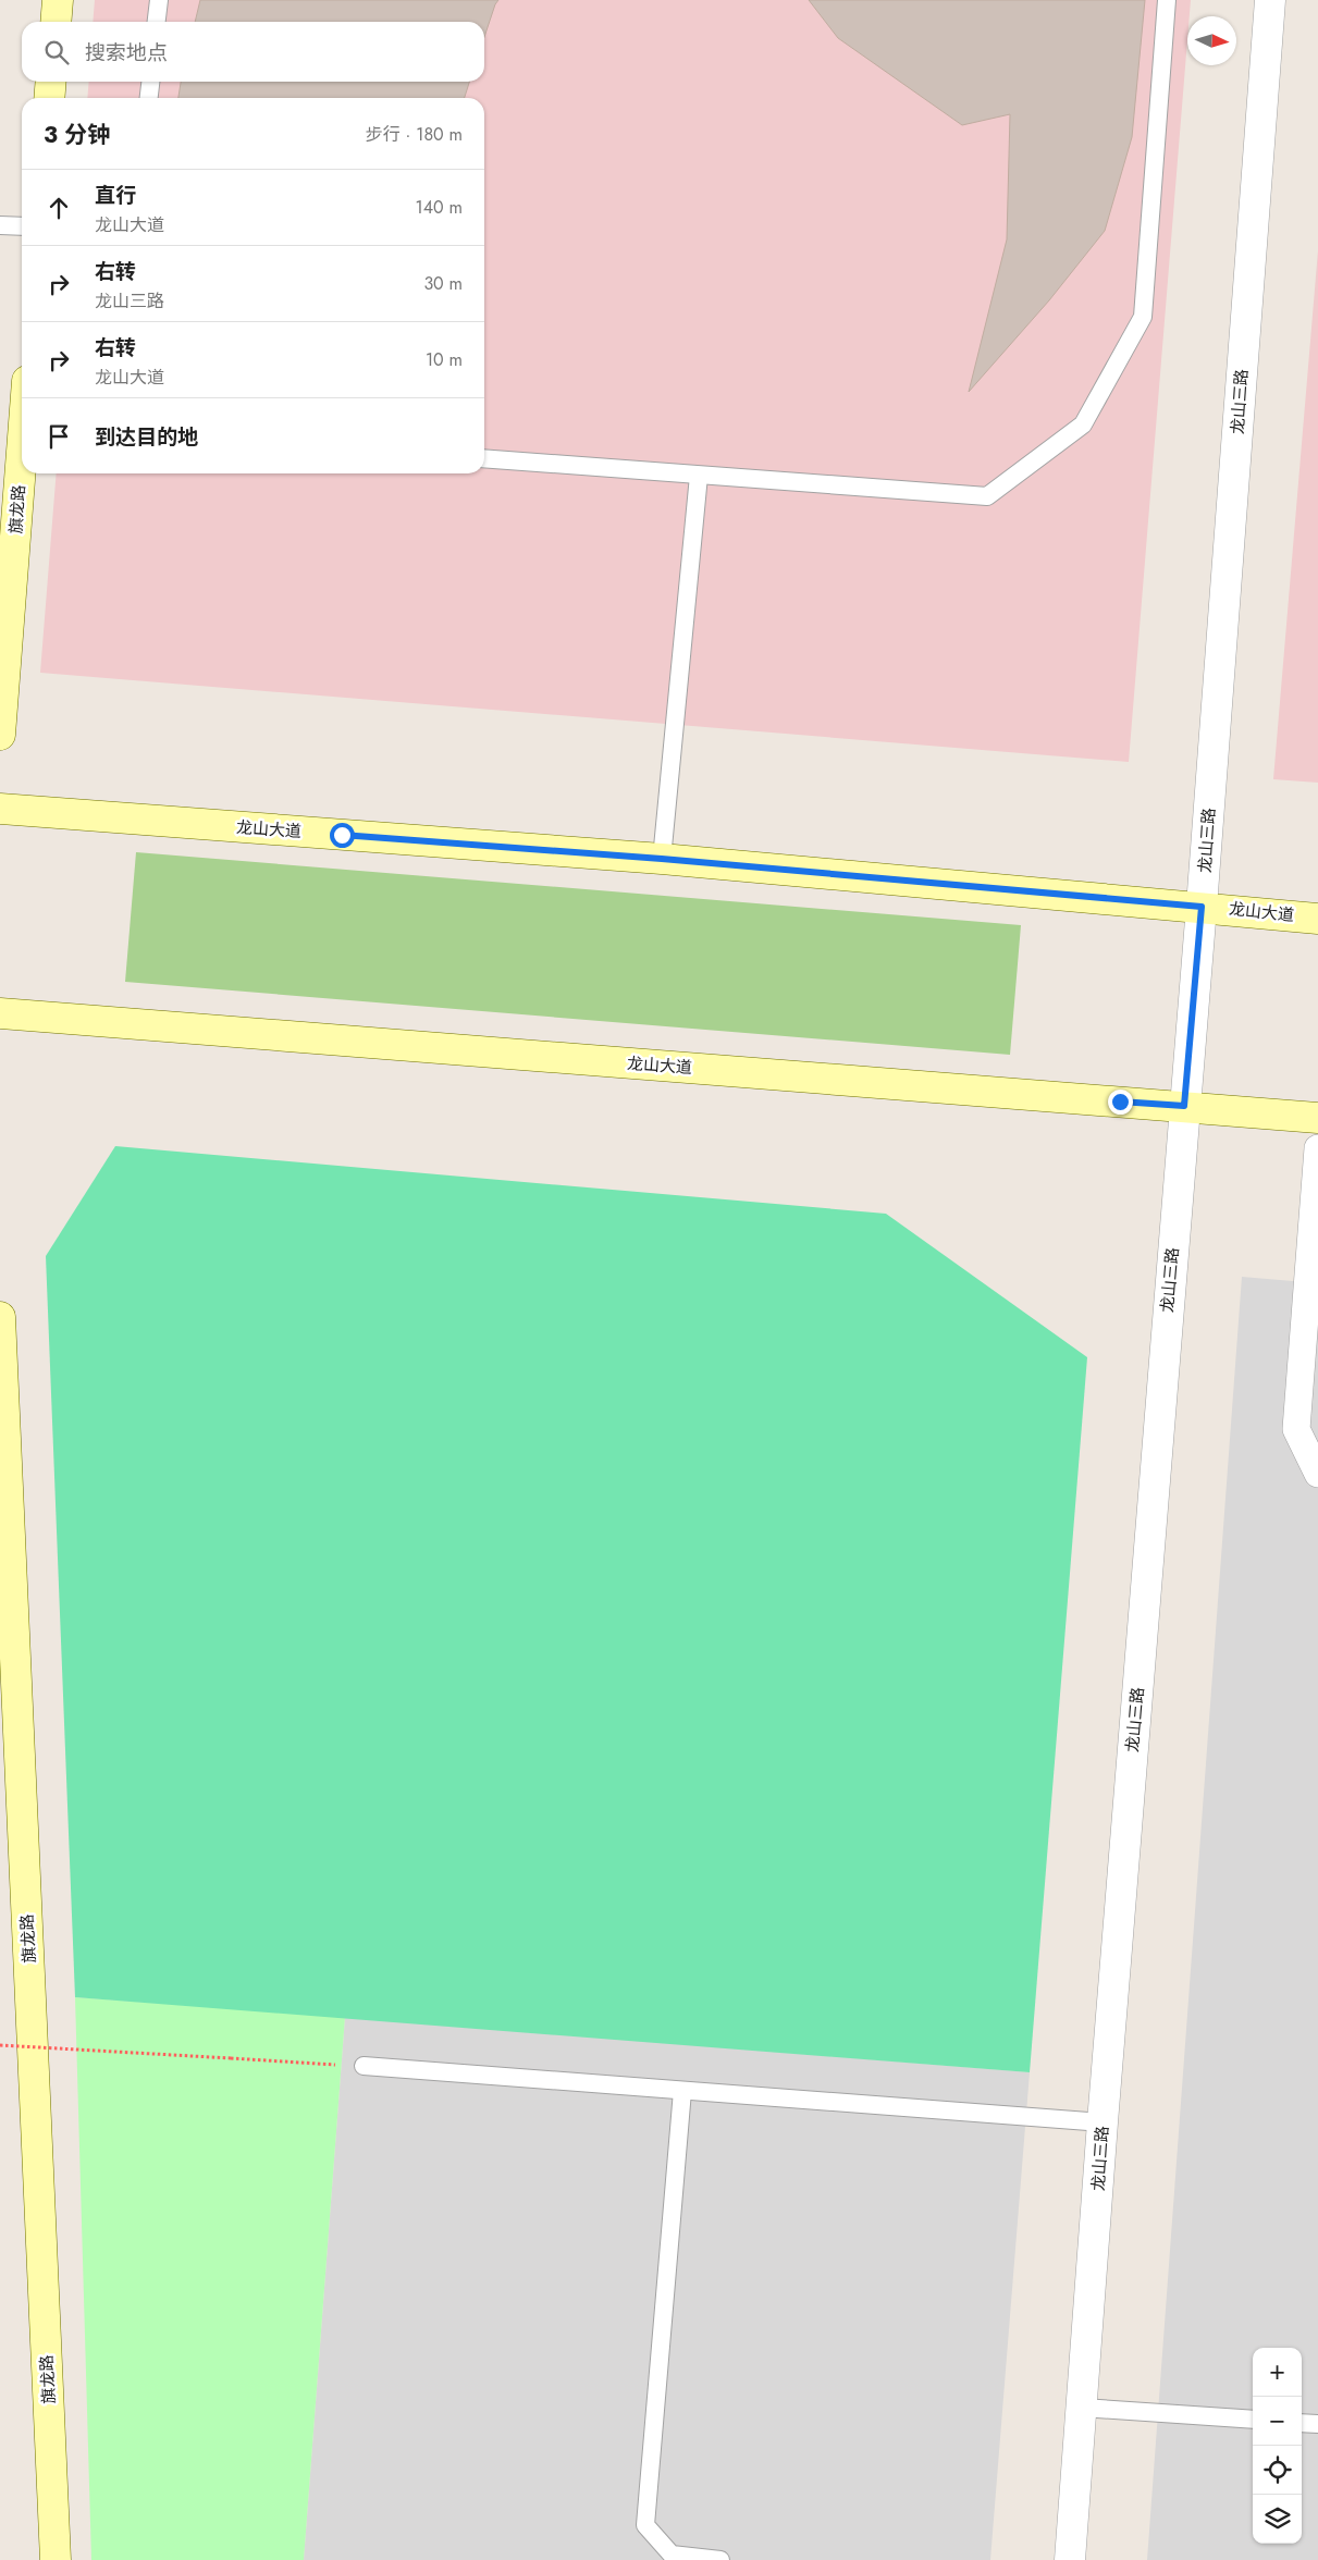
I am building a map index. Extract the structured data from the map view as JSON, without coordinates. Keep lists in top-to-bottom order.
{
  "streets": {
    "main road": ["旗龙路", "龙山大道"],
    "street": ["龙山三路"]
  },
  "crossings": [
    ["龙山三路", "龙山大道"]
  ],
  "north": "right",
  "page": {
    "search": "搜索地点",
    "heading": ["3 分钟", "步行 · 180 m"],
    "list": [
      ["直行", "龙山大道", "140 m"],
      ["右转", "龙山三路", "30 m"],
      ["右转", "龙山大道", "10 m"],
      "到达目的地"
    ],
    "map_buttons": ["+", "−"]
  }
}
